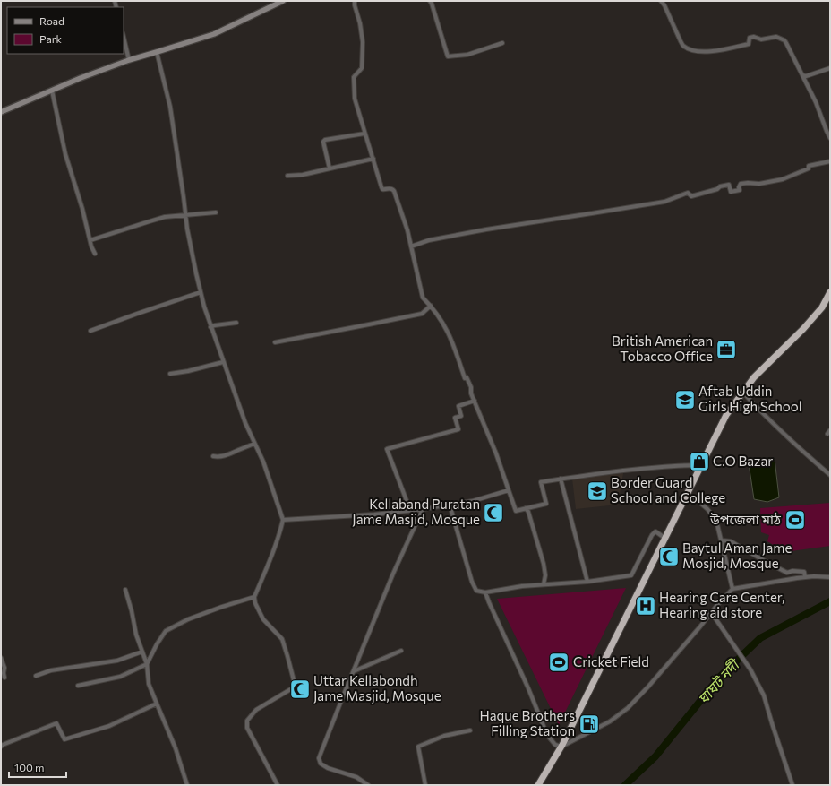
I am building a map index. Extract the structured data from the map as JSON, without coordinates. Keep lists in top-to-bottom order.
{
  "water": ["ঘাঘট নদী"],
  "places": {
    "office": ["British American Tobacco Office"],
    "school or university": ["Aftab Uddin Girls High School", "Border Guard School and College"],
    "shop": ["C.O Bazar"],
    "mosque": ["Kellaband Puratan Jame Masjid, Mosque", "Baytul Aman Jame Mosjid, Mosque", "Uttar Kellabondh Jame Masjid, Mosque"],
    "sports": ["উপজেলা মাঠ", "Cricket Field"],
    "hospital": ["Hearing Care Center, Hearing aid store"],
    "fuel station": ["Haque Brothers Filling Station"]
  },
  "legend": ["Road", "Park"],
  "scale_bar": "100 m"
}
